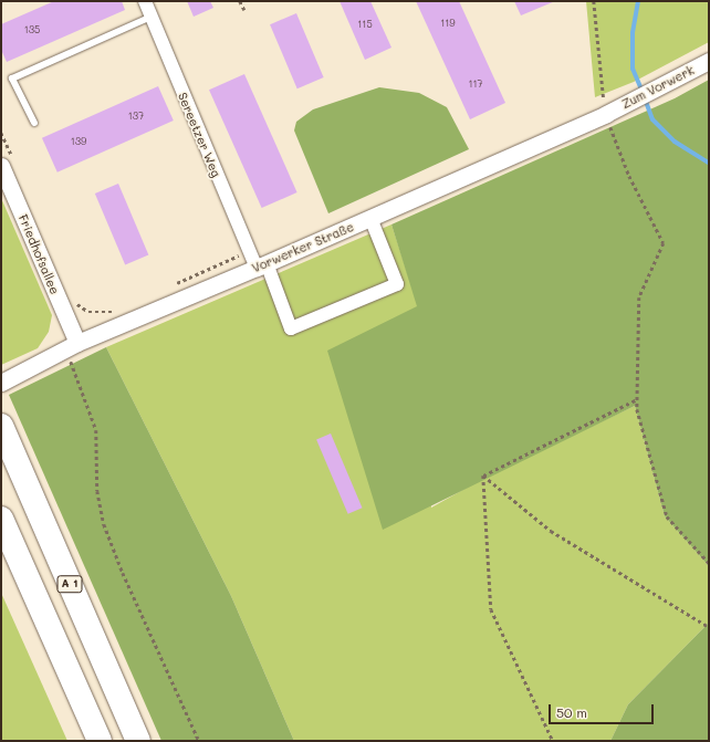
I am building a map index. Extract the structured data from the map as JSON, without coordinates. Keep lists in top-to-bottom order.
{
  "streets": {
    "highway": ["A 1"],
    "street": [
      "Zum Vorwerk",
      "Sereetzer Weg",
      "Vorwerker Straße",
      "Friedhofsallee"
    ]
  },
  "crossings": [
    ["Zum Vorwerk", "Vorwerker Straße"],
    ["Sereetzer Weg", "Vorwerker Straße"],
    ["Vorwerker Straße", "Friedhofsallee"]
  ],
  "house_numbers": [
    "119",
    "115",
    "135",
    "117",
    "137",
    "139"
  ],
  "scale_bar": "50 m"
}
